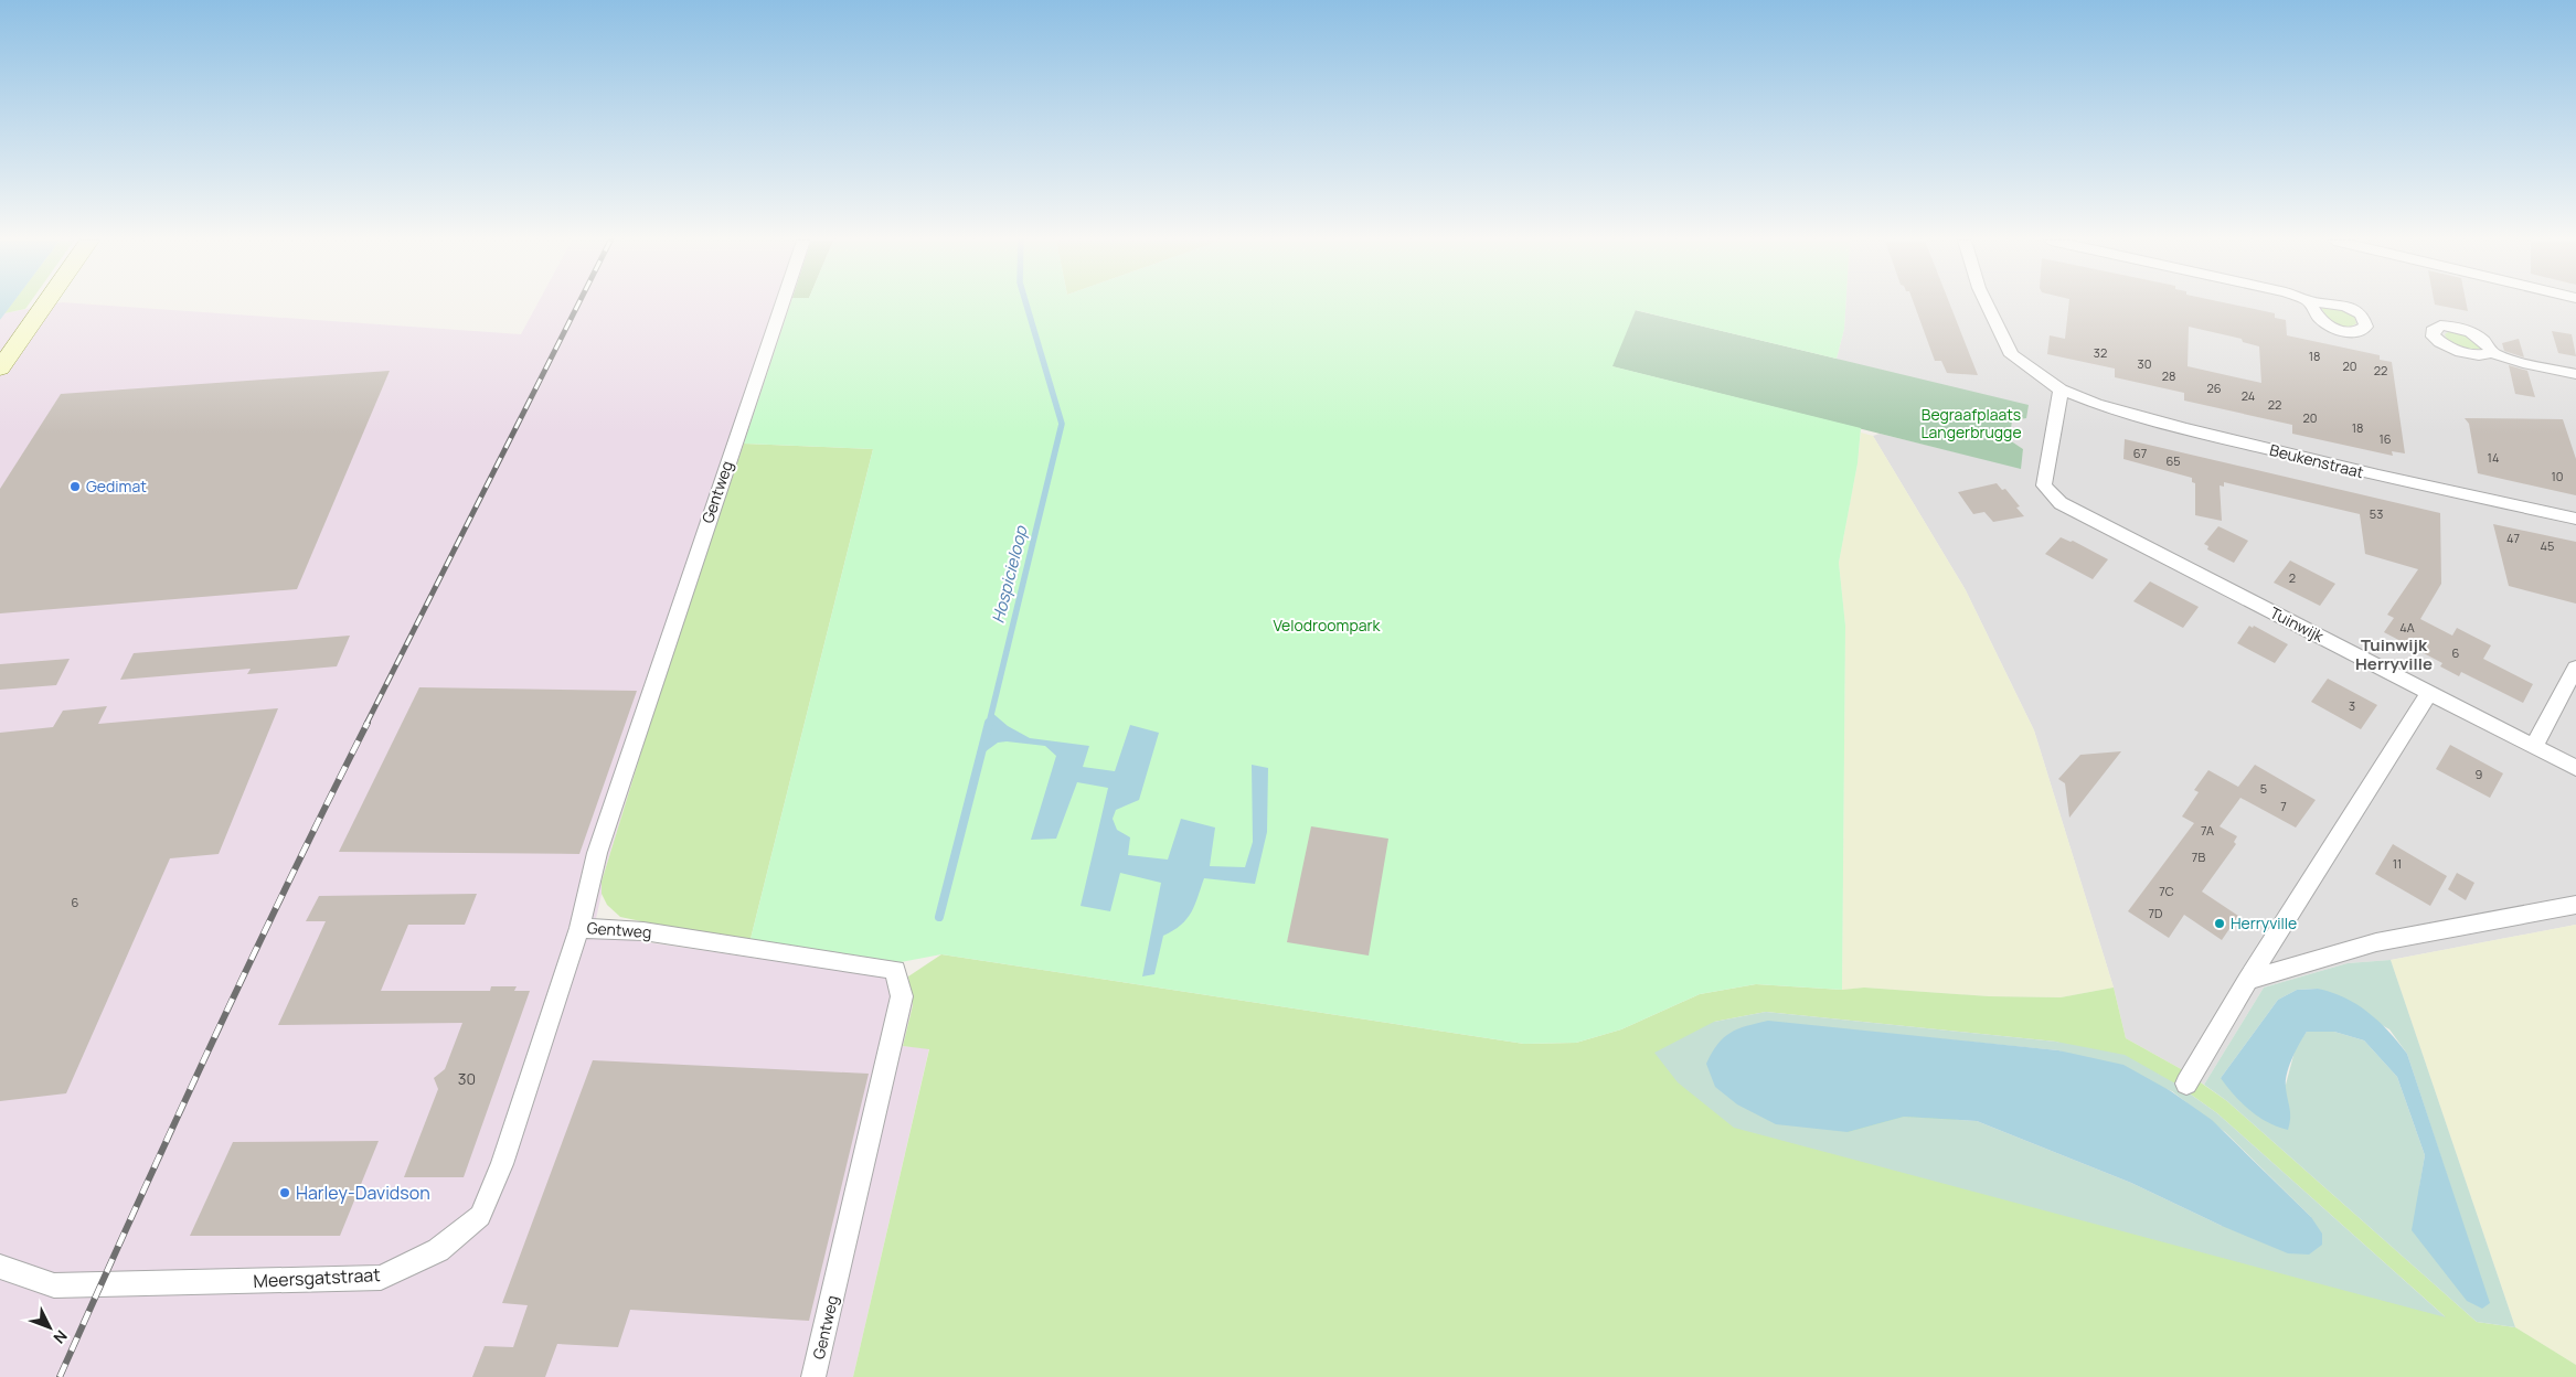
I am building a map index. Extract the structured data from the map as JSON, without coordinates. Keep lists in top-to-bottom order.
{
  "streets": {
    "street": [
      "Beukenstraat",
      "Gentweg",
      "Tuinwijk",
      "Meersgatstraat"
    ]
  },
  "crossings": [
    ["Beukenstraat", "Tuinwijk"],
    ["Gentweg", "Meersgatstraat"]
  ],
  "districts": ["Tuinwijk Herryville"],
  "water": ["Hospicieloop"],
  "parks": ["Begraafplaats Langerbrugge", "Velodroompark"],
  "places": ["Gedimat", "Herryville", "Harley-Davidson"],
  "house_numbers": [
    "32",
    "18",
    "30",
    "20",
    "22",
    "28",
    "26",
    "24",
    "22",
    "20",
    "18",
    "16",
    "67",
    "14",
    "65",
    "10",
    "53",
    "47",
    "45",
    "2",
    "4A",
    "6",
    "3",
    "9",
    "5",
    "7",
    "7A",
    "7B",
    "11",
    "7C",
    "6",
    "7D",
    "30"
  ],
  "north": "bottom right"
}
